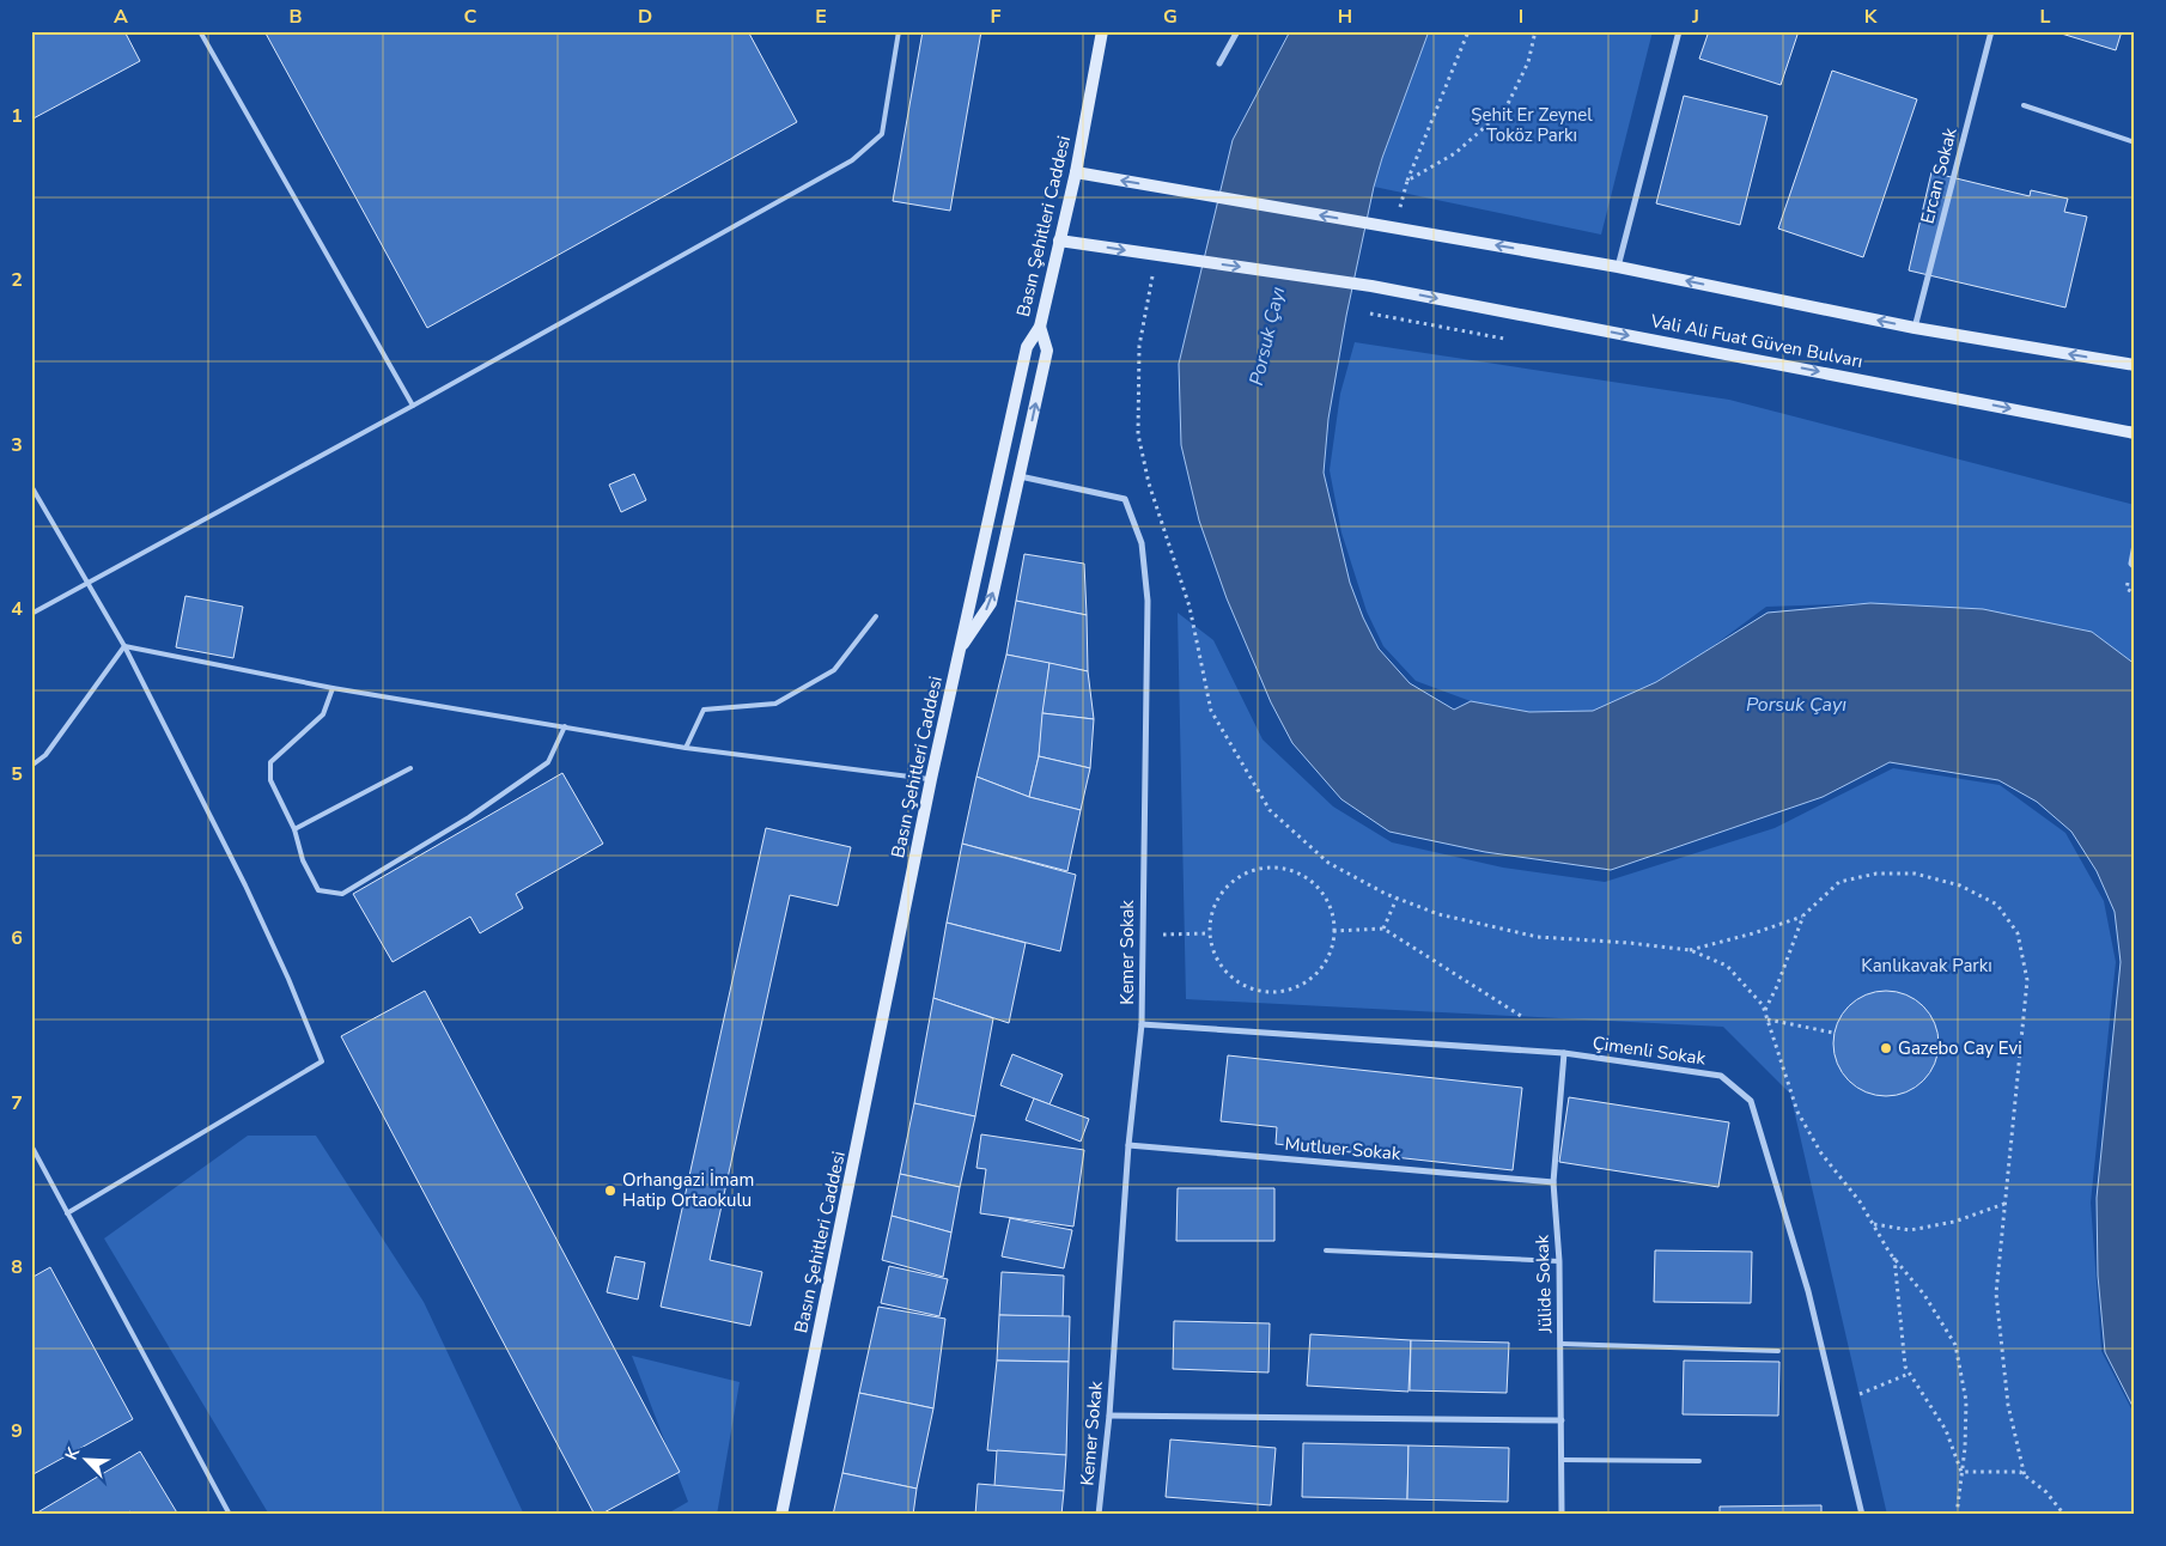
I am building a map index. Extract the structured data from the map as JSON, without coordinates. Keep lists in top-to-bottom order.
{
  "streets": {
    "main road": ["Basın Şehitleri Caddesi", "Vali Ali Fuat Güven Bulvarı"],
    "street": [
      "Ercan Sokak",
      "Kemer Sokak",
      "Çimenli Sokak",
      "Mutluer Sokak",
      "Jülide Sokak"
    ]
  },
  "crossings": [
    ["Basın Şehitleri Caddesi", "Vali Ali Fuat Güven Bulvarı"],
    ["Kemer Sokak", "Çimenli Sokak"],
    ["Kemer Sokak", "Mutluer Sokak"],
    ["Çimenli Sokak", "Jülide Sokak"],
    ["Mutluer Sokak", "Jülide Sokak"]
  ],
  "water": ["Porsuk Çayı"],
  "parks": ["Şehit Er Zeynel Toköz Parkı", "Kanlıkavak Parkı"],
  "places": ["Gazebo Cay Evi", "Orhangazi İmam Hatip Ortaokulu"],
  "north": "top left",
  "grid": {
    "columns": [
      "A",
      "B",
      "C",
      "D",
      "E",
      "F",
      "G",
      "H",
      "I",
      "J",
      "K",
      "L"
    ],
    "rows": [
      "1",
      "2",
      "3",
      "4",
      "5",
      "6",
      "7",
      "8",
      "9"
    ]
  }
}
